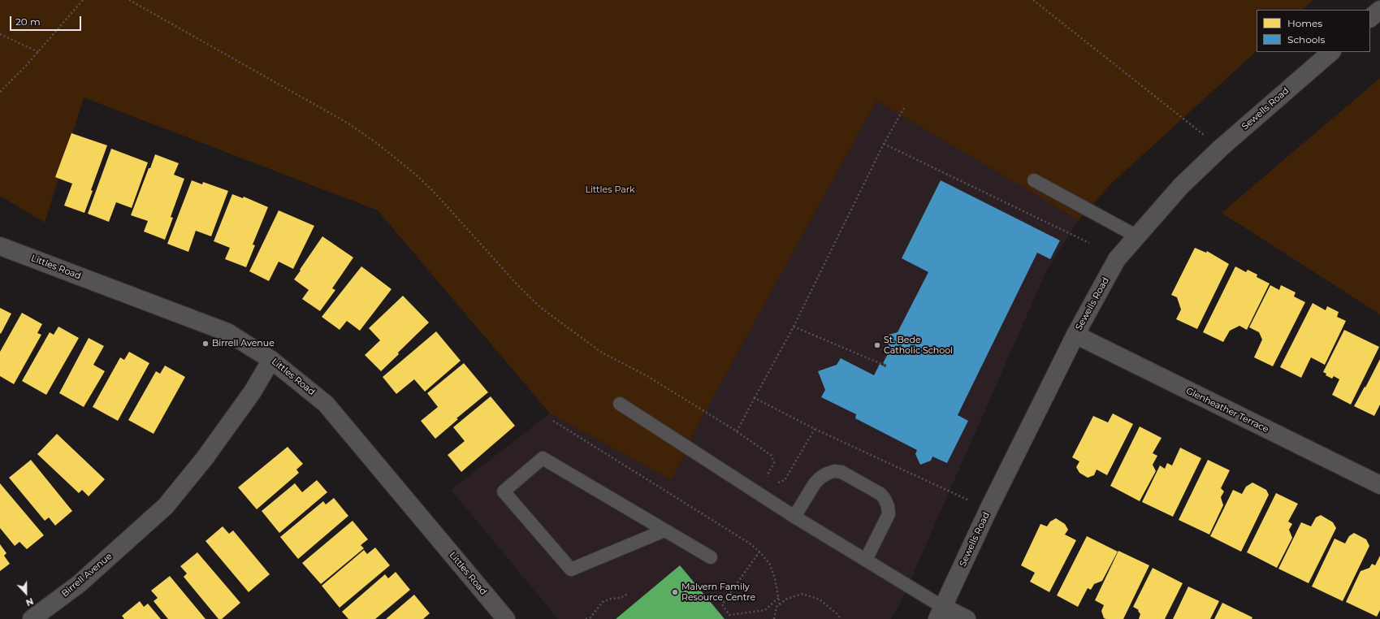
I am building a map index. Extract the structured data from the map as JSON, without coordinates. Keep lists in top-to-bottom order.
{
  "streets": {
    "street": [
      "Sewells Road",
      "Littles Road",
      "Glenheather Terrace",
      "Birrell Avenue"
    ]
  },
  "crossings": [
    ["Sewells Road", "Glenheather Terrace"],
    ["Littles Road", "Birrell Avenue"]
  ],
  "parks": ["Littles Park"],
  "places": ["Birrell Avenue", "St. Bede Catholic School", "Malvern Family Resource Centre"],
  "legend": ["Homes", "Schools"],
  "scale_bar": "20 m",
  "north": "bottom"
}
